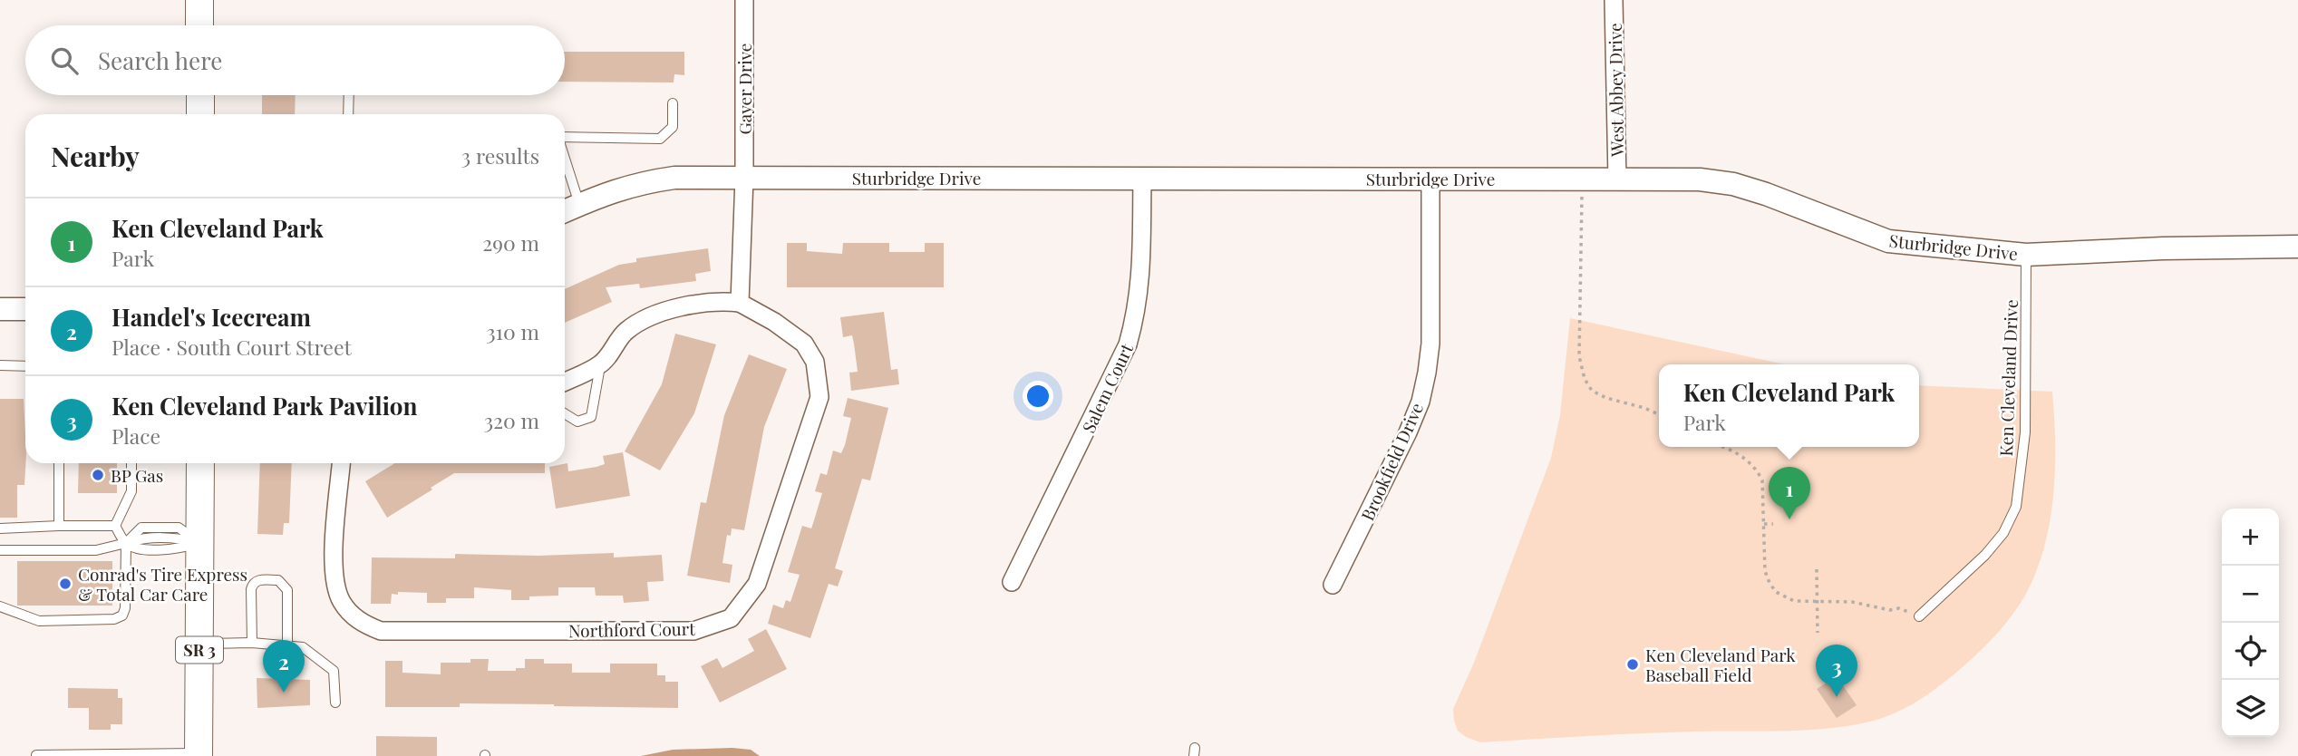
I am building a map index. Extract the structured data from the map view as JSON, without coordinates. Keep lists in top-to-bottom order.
{
  "streets": {
    "main road": ["SR 3"],
    "street": [
      "Gayer Drive",
      "West Abbey Drive",
      "Sturbridge Drive",
      "Salem Court",
      "Brookfield Drive",
      "Northford Court"
    ],
    "lane": ["Ken Cleveland Drive"]
  },
  "crossings": [
    ["Gayer Drive", "Sturbridge Drive"],
    ["West Abbey Drive", "Sturbridge Drive"],
    ["Sturbridge Drive", "Ken Cleveland Drive"],
    ["Sturbridge Drive", "Salem Court"],
    ["Sturbridge Drive", "Brookfield Drive"]
  ],
  "places": ["BP Gas", "Conrad's Tire Express & Total Car Care", "Ken Cleveland Park Baseball Field"],
  "page": {
    "search": "Search here",
    "heading": ["Nearby", "3 results"],
    "list": [
      {
        "mark": "1",
        "name": "Ken Cleveland Park",
        "note": "Park",
        "value": "290 m"
      },
      {
        "mark": "2",
        "name": "Handel's Icecream",
        "note": "Place · South Court Street",
        "value": "310 m"
      },
      {
        "mark": "3",
        "name": "Ken Cleveland Park Pavilion",
        "note": "Place",
        "value": "320 m"
      }
    ],
    "popup": ["Ken Cleveland Park", "Park"],
    "pins": ["1", "2", "3"],
    "map_buttons": ["+", "−"]
  }
}
